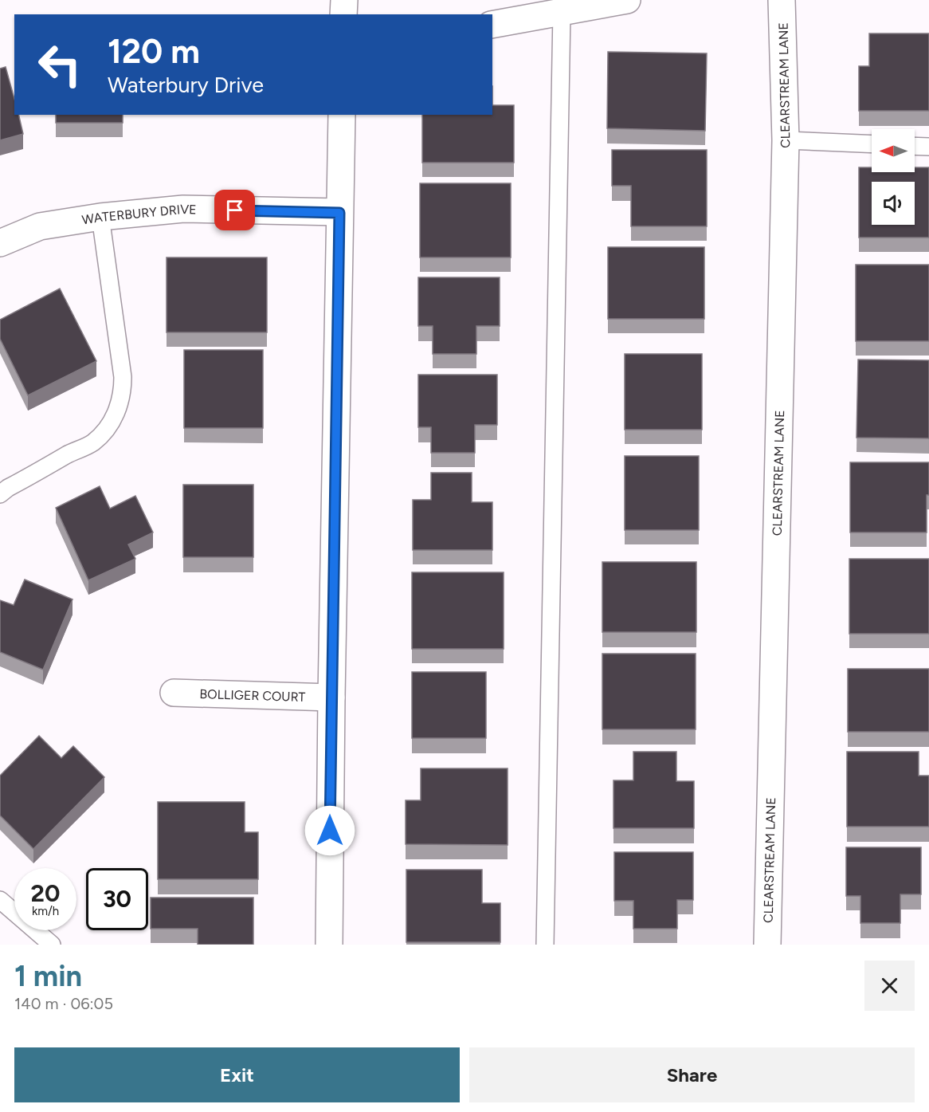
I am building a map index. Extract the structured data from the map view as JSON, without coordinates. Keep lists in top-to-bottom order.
{
  "streets": {
    "street": ["CLEARSTREAM LANE", "WATERBURY DRIVE", "BOLLIGER COURT"]
  },
  "north": "left",
  "page": {
    "turn": ["120 m", "Waterbury Drive"],
    "speed": "20 km/h",
    "limit": "30",
    "heading": ["1 min", "140 m · 06:05"],
    "buttons": ["Exit", "Share"]
  }
}
